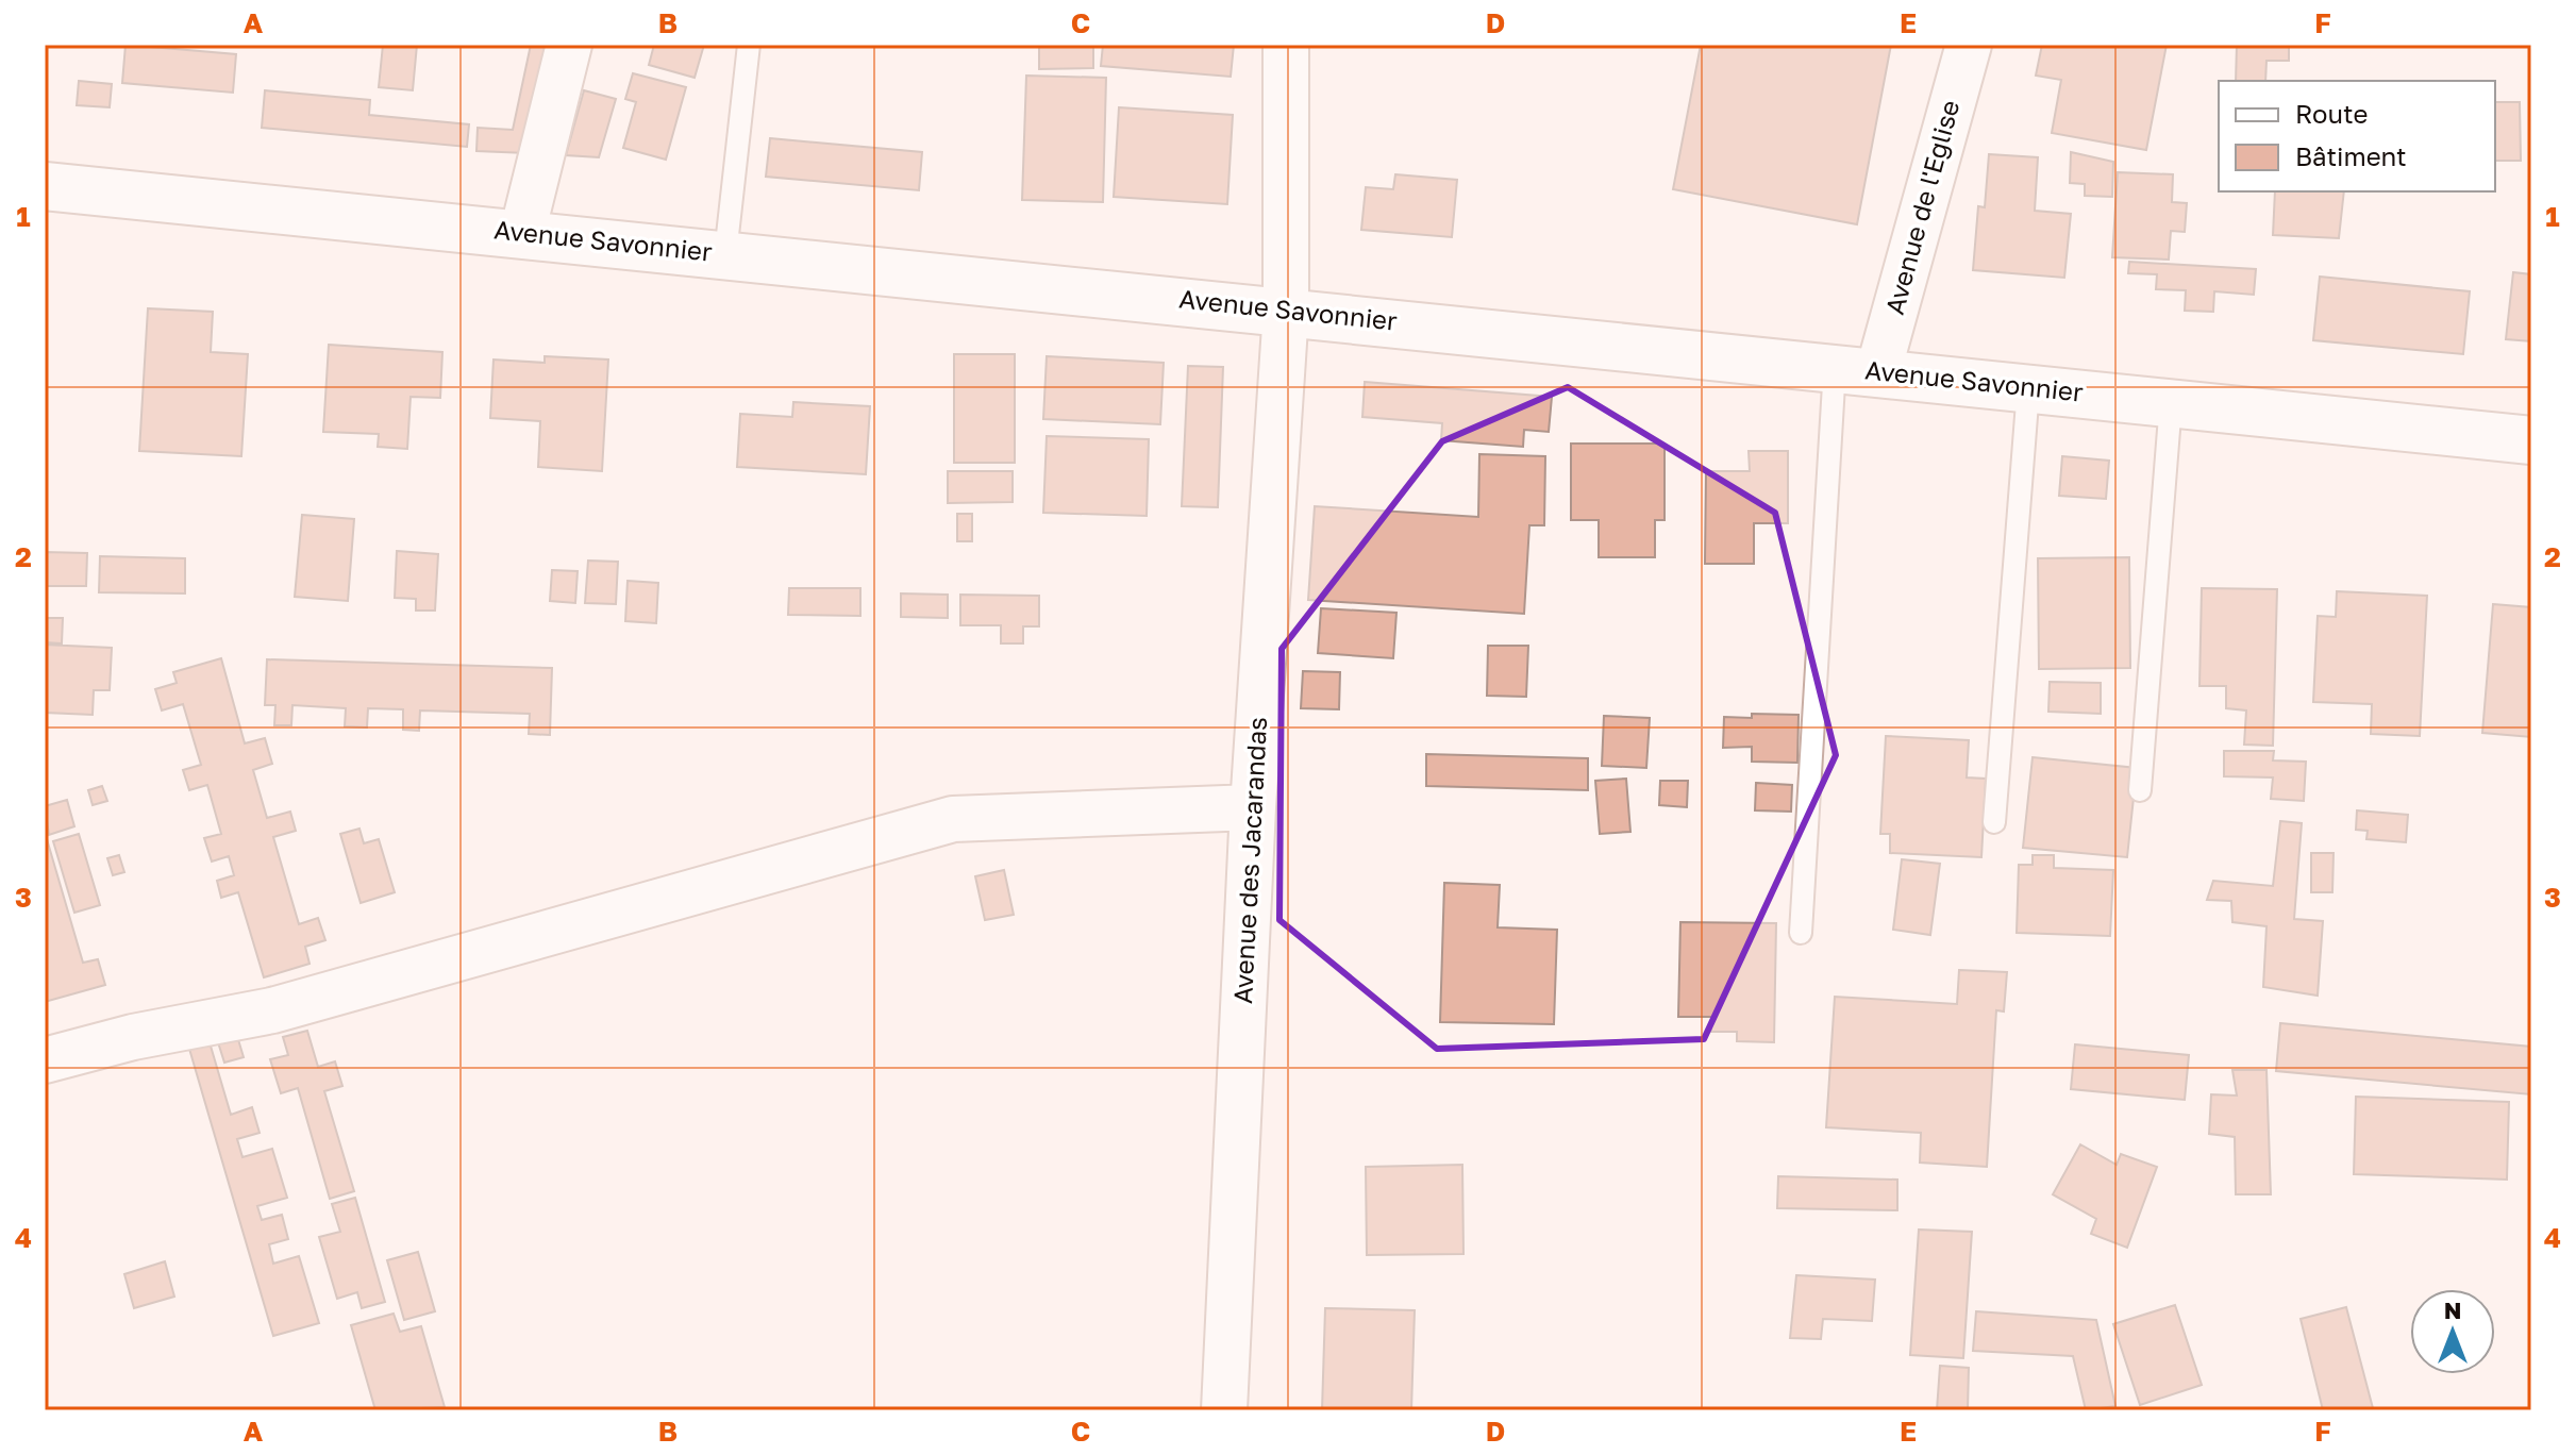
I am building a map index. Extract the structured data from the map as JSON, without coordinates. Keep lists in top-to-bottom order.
{
  "streets": {
    "street": ["Avenue de l'Eglise", "Avenue Savonnier", "Avenue des Jacarandas"]
  },
  "crossings": [
    ["Avenue de l'Eglise", "Avenue Savonnier"],
    ["Avenue Savonnier", "Avenue des Jacarandas"]
  ],
  "legend": ["Route", "Bâtiment"],
  "north": "top",
  "grid": {
    "columns": [
      "A",
      "B",
      "C",
      "D",
      "E",
      "F"
    ],
    "rows": [
      "1",
      "2",
      "3",
      "4"
    ]
  }
}
